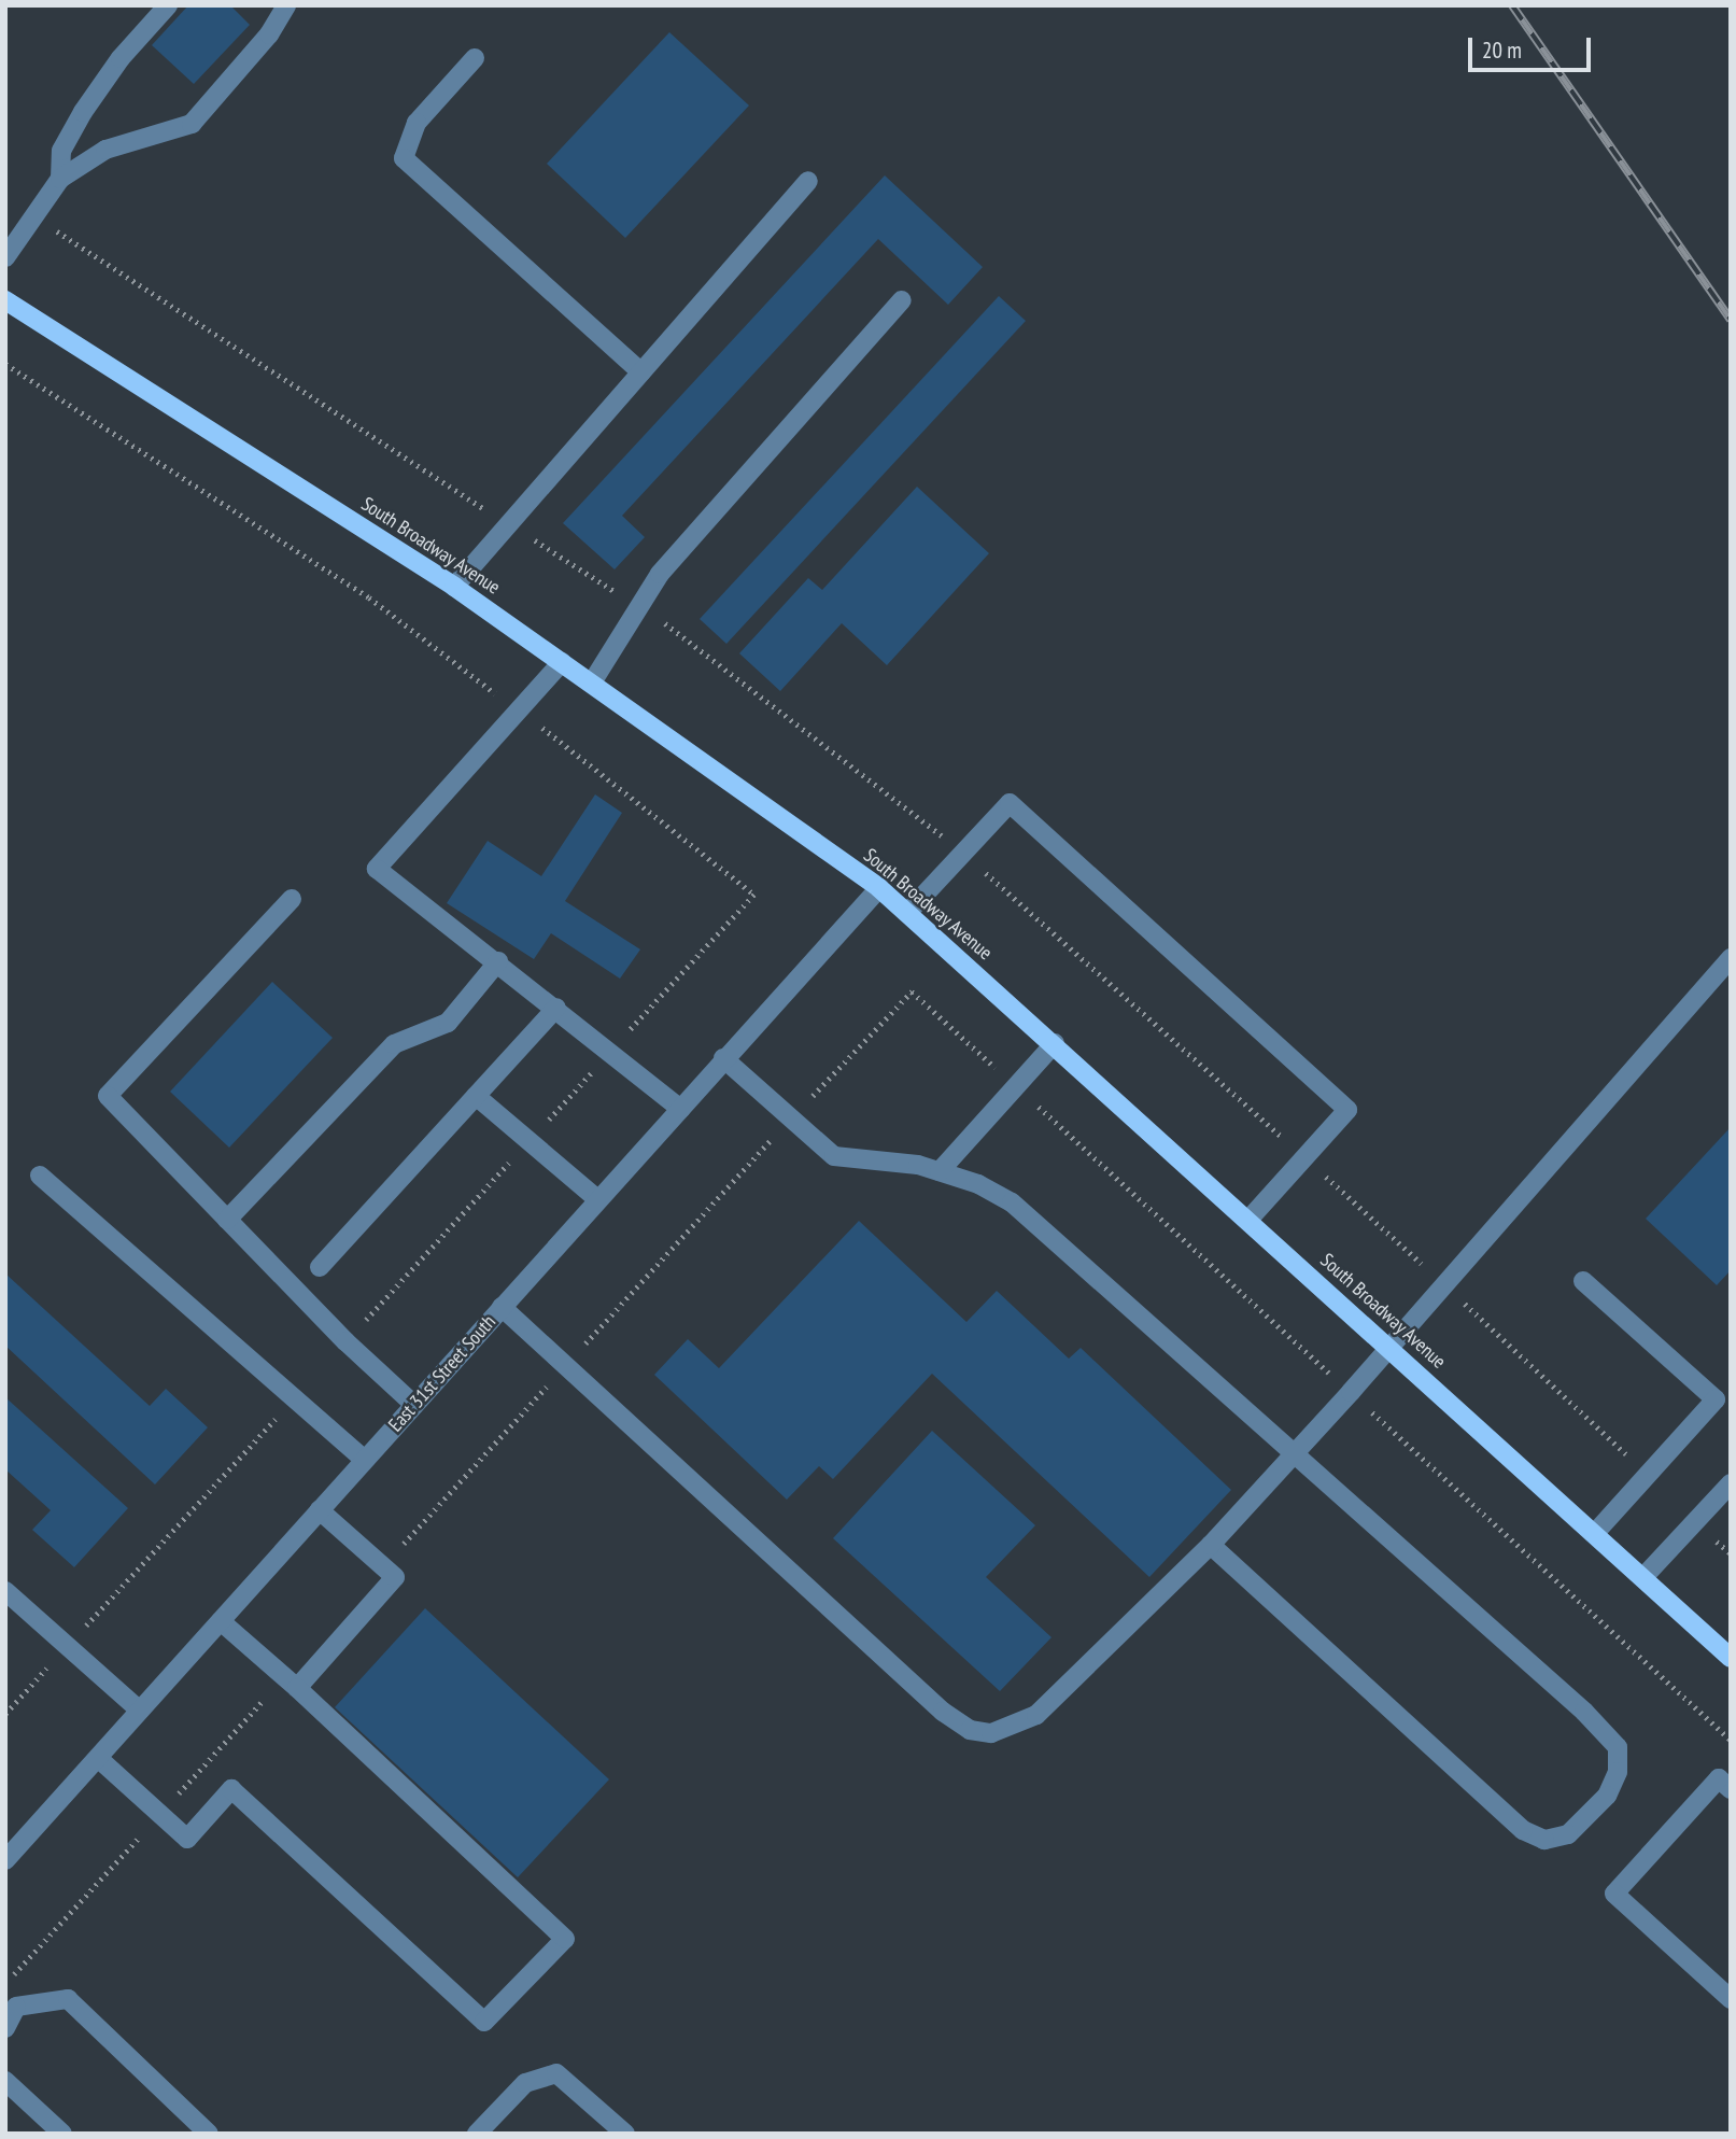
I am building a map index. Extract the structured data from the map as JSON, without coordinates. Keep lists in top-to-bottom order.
{
  "streets": {
    "main road": ["South Broadway Avenue"],
    "street": ["East 31st Street South"]
  },
  "crossings": [
    ["South Broadway Avenue", "East 31st Street South"]
  ],
  "scale_bar": "20 m"
}
